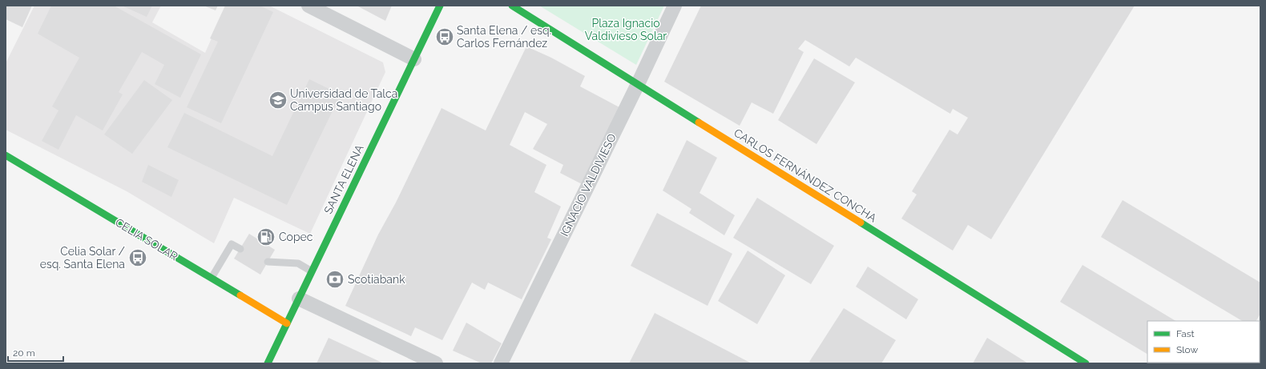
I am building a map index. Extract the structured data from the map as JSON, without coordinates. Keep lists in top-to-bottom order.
{
  "streets": {
    "main road": ["CARLOS FERNÁNDEZ CONCHA", "SANTA ELENA", "CELIA SOLAR"],
    "street": ["IGNACIO VALDIVIESO"]
  },
  "crossings": [
    ["CARLOS FERNÁNDEZ CONCHA", "IGNACIO VALDIVIESO"],
    ["SANTA ELENA", "CELIA SOLAR"]
  ],
  "parks": ["Plaza Ignacio Valdivieso Solar"],
  "places": {
    "bus stop": ["Santa Elena / esq. Carlos Fernández", "Celia Solar / esq. Santa Elena"],
    "school or university": ["Universidad de Talca Campus Santiago"],
    "fuel station": ["Copec"],
    "bank": ["Scotiabank"]
  },
  "legend": ["Fast", "Slow"],
  "scale_bar": "20 m"
}
